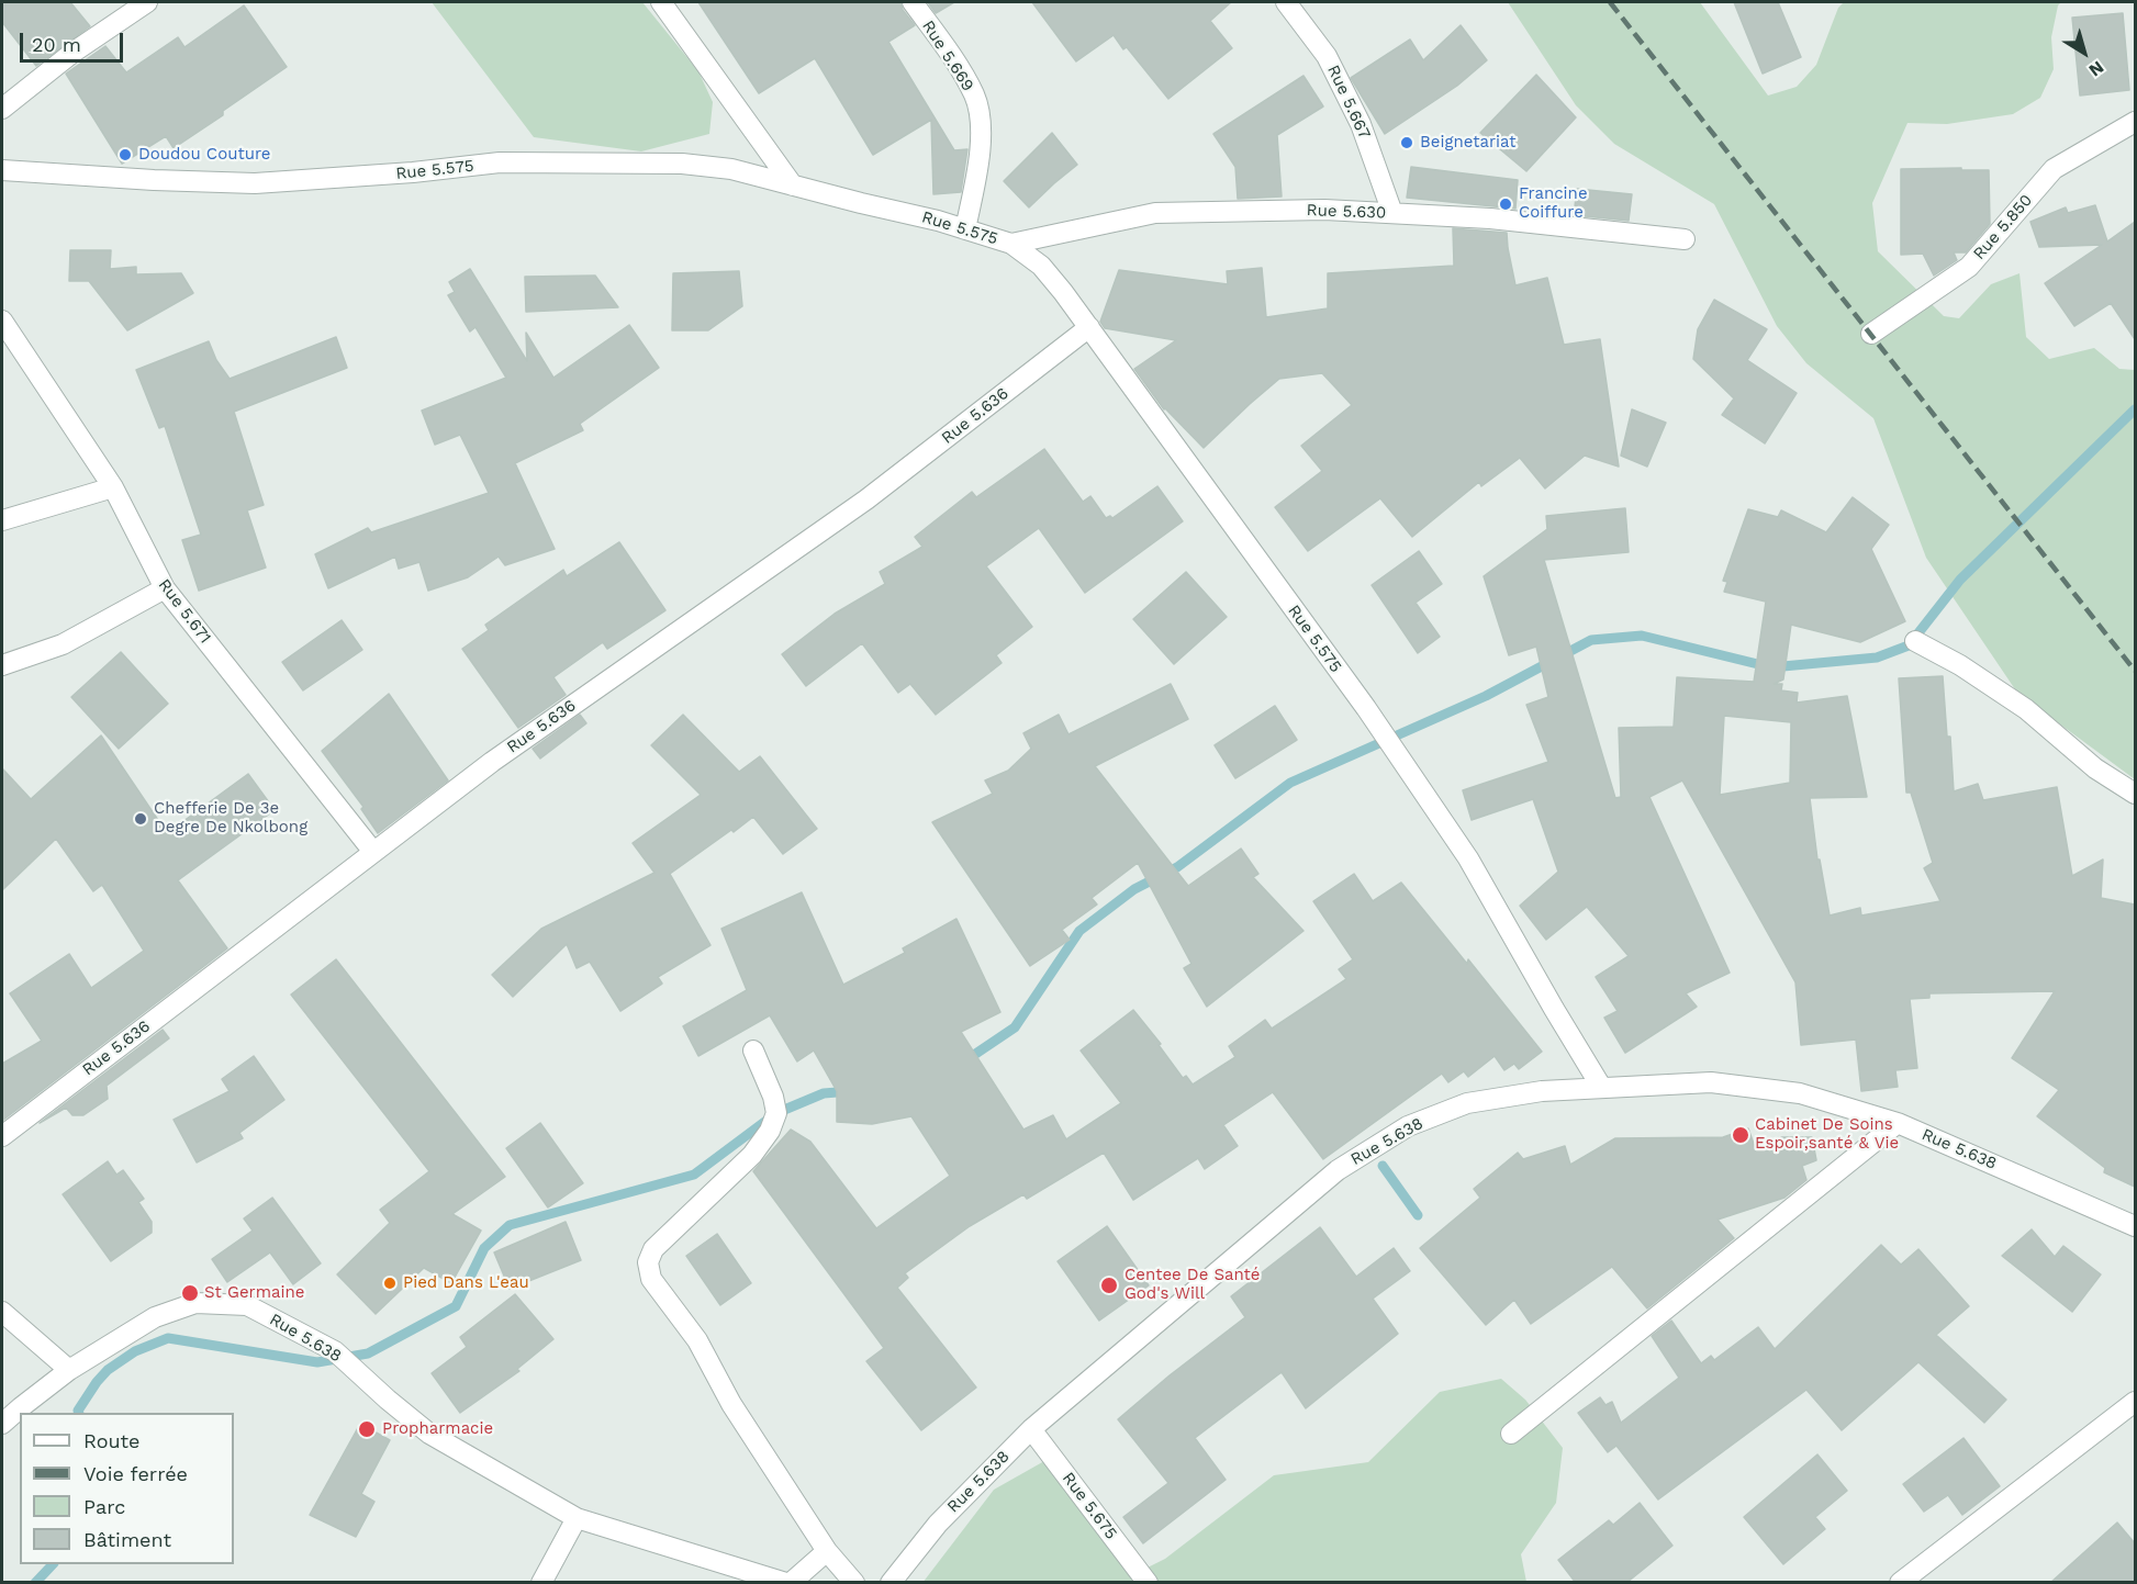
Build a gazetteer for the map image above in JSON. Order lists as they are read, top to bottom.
{
  "streets": {
    "street": [
      "Rue 5.669",
      "Rue 5.667",
      "Rue 5.575",
      "Rue 5.630",
      "Rue 5.850",
      "Rue 5.636",
      "Rue 5.671",
      "Rue 5.638",
      "Rue 5.675"
    ]
  },
  "crossings": [
    ["Rue 5.669", "Rue 5.575"],
    ["Rue 5.667", "Rue 5.630"],
    ["Rue 5.575", "Rue 5.630"],
    ["Rue 5.575", "Rue 5.636"],
    ["Rue 5.575", "Rue 5.638"],
    ["Rue 5.636", "Rue 5.671"],
    ["Rue 5.638", "Rue 5.675"]
  ],
  "places": [
    "Beignetariat",
    "Doudou Couture",
    "Francine Coiffure",
    "Chefferie De 3e Degre De Nkolbong",
    "Cabinet De Soins Espoir,santé & Vie",
    "Pied Dans L'eau",
    "Centee De Santé God's Will",
    "St Germaine",
    "Propharmacie"
  ],
  "legend": [
    "Route",
    "Voie ferrée",
    "Parc",
    "Bâtiment"
  ],
  "scale_bar": "20 m",
  "north": "bottom right"
}
